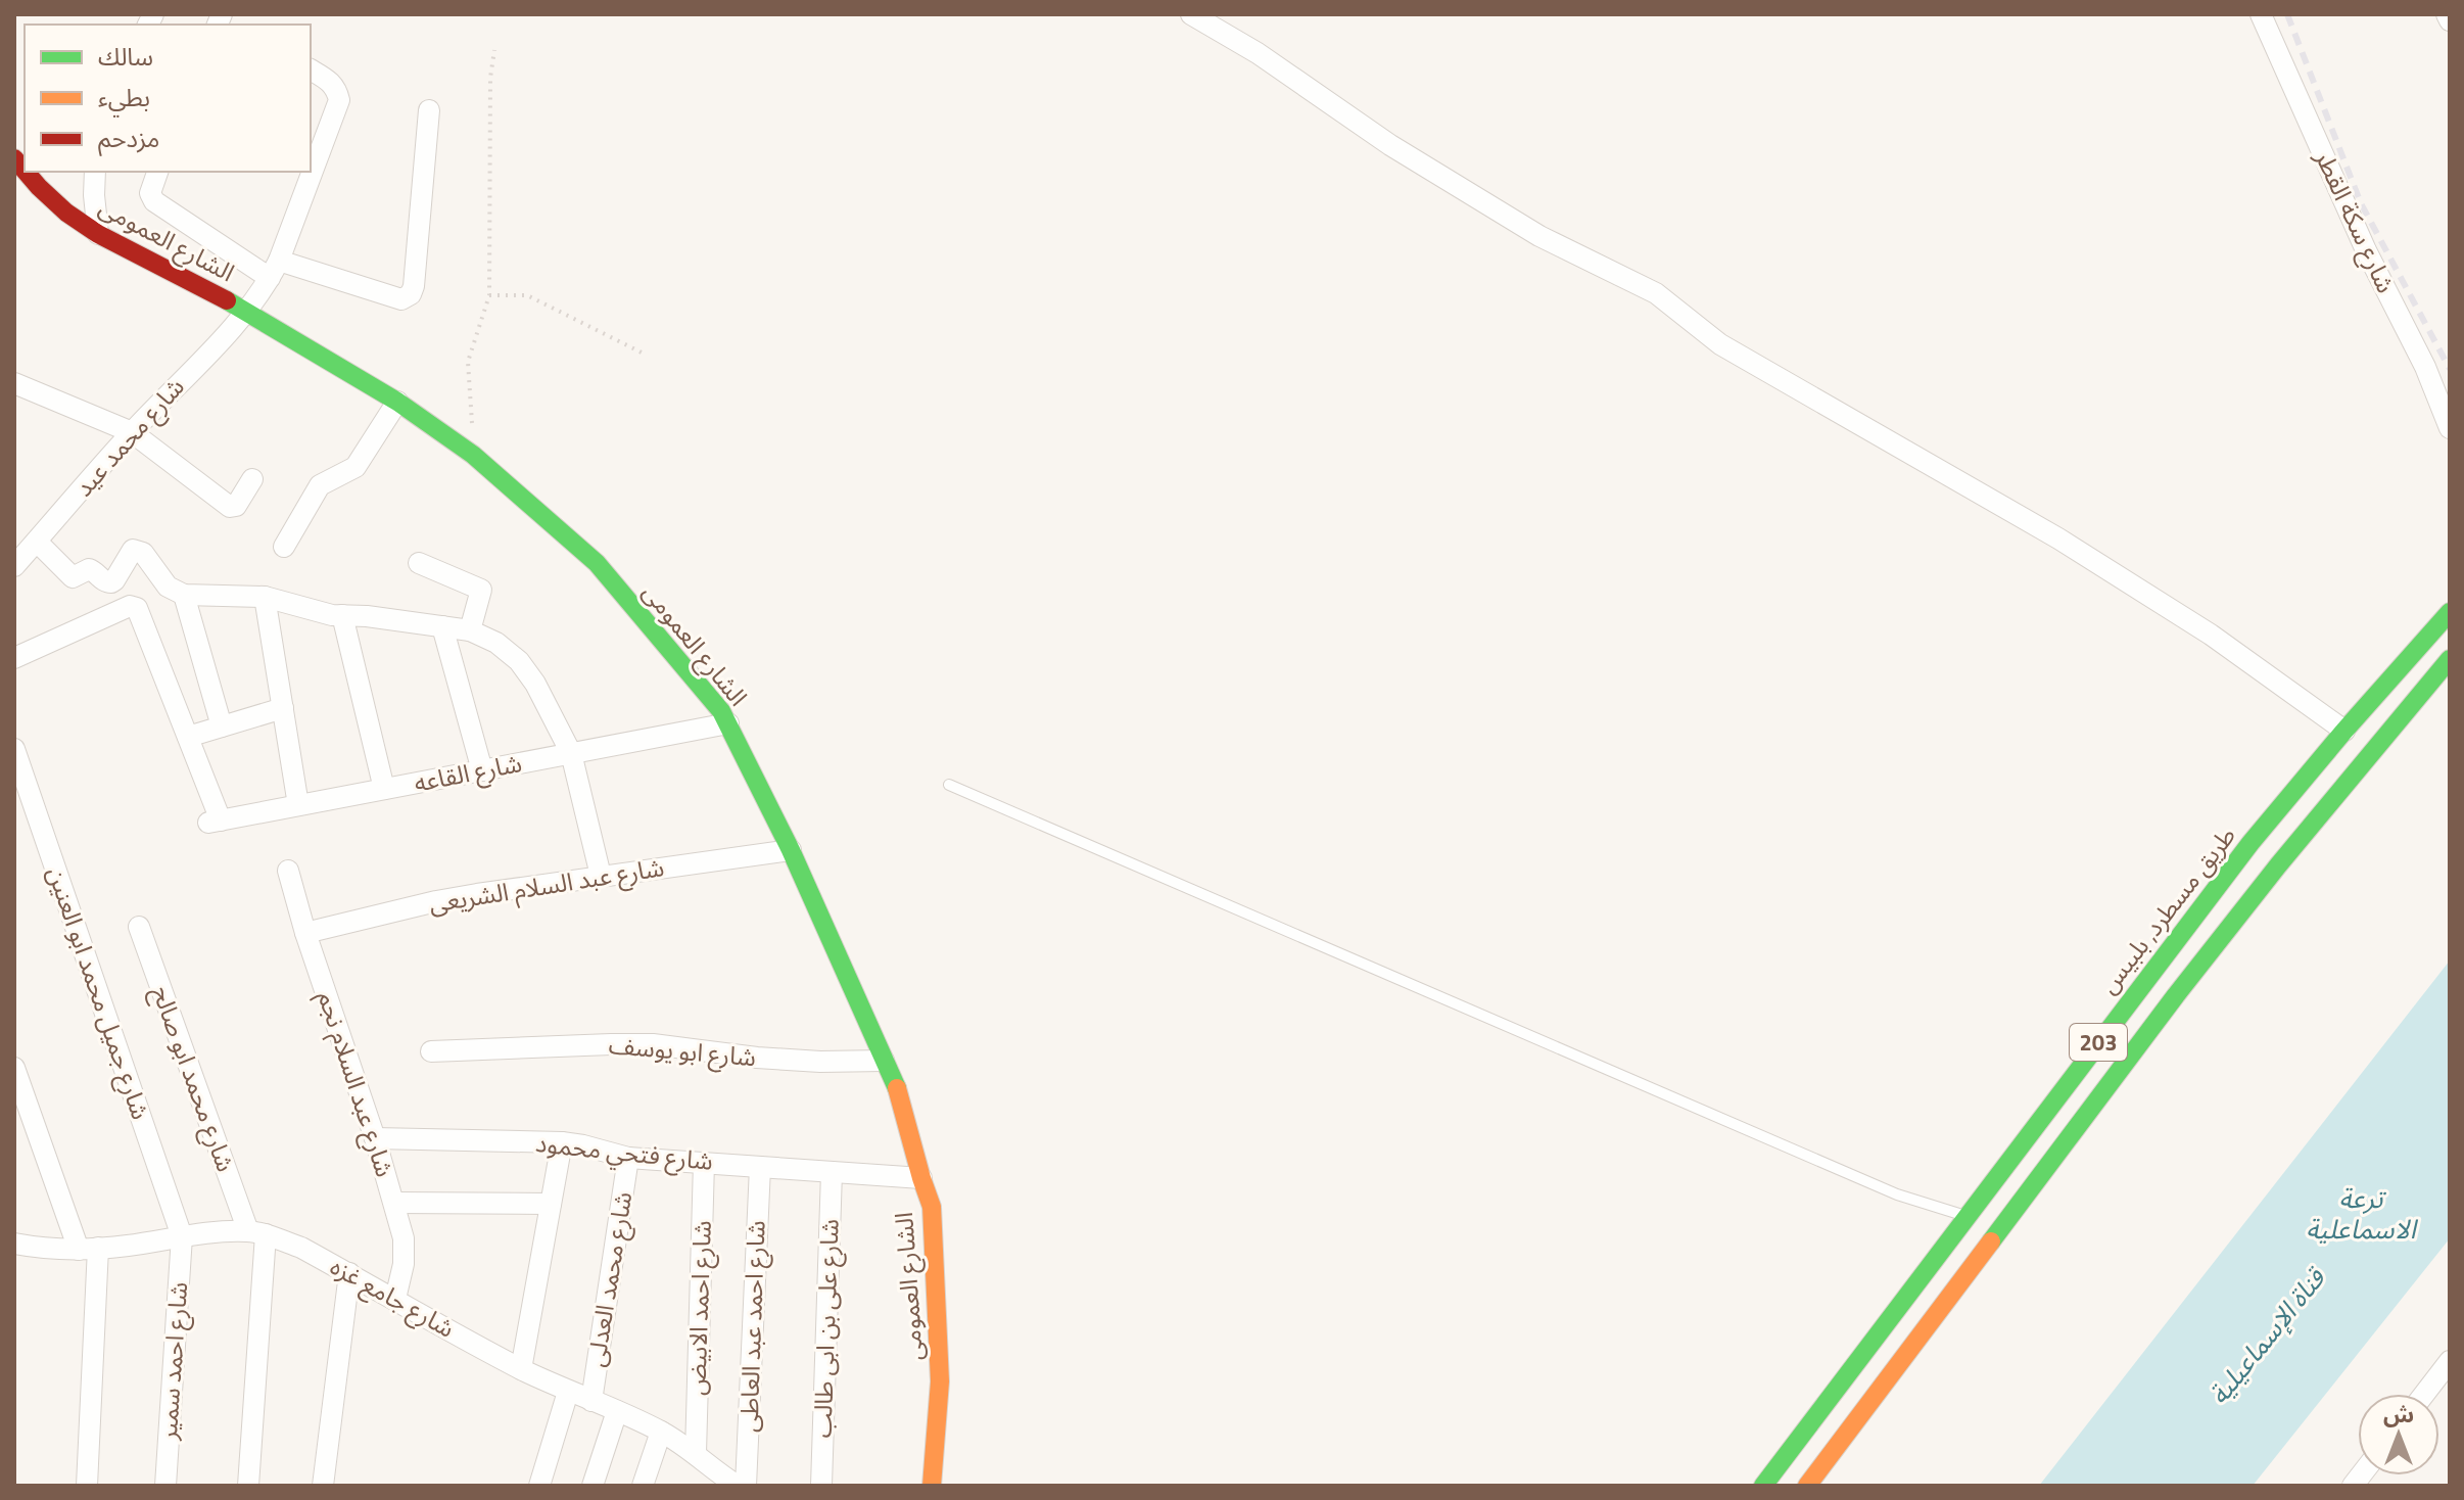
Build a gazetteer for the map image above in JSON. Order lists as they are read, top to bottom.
{
  "streets": {
    "main road": ["الشارع العمومى", "طريق مسطرد, بلبيس", "203"],
    "street": [
      "شارع سكة القطر",
      "شارع محمد عيد",
      "شارع القاعه",
      "شارع عبد السلام الشريعى",
      "شارع جميل محمد ابو العنين",
      "شارع ابو يوسف",
      "شارع محمد ابو صالح",
      "شارع عبد السلام نجم",
      "شارع فتحي محمود",
      "شارع محمد العدلى",
      "شارع جامع غزه",
      "شارع احمد الابيض",
      "شارع احمد عبد العاطى",
      "شارع على بن ابى طالب",
      "شارع احمد سمير"
    ]
  },
  "crossings": [
    ["الشارع العمومى", "شارع محمد عيد"],
    ["الشارع العمومى", "شارع القاعه"],
    ["الشارع العمومى", "شارع عبد السلام الشريعى"],
    ["الشارع العمومى", "شارع ابو يوسف"],
    ["الشارع العمومى", "شارع فتحي محمود"],
    ["شارع عبد السلام الشريعى", "شارع عبد السلام نجم"],
    ["شارع جميل محمد ابو العنين", "شارع جامع غزه"],
    ["شارع جميل محمد ابو العنين", "شارع احمد سمير"],
    ["شارع محمد ابو صالح", "شارع جامع غزه"],
    ["شارع عبد السلام نجم", "شارع فتحي محمود"],
    ["شارع عبد السلام نجم", "شارع جامع غزه"],
    ["شارع فتحي محمود", "شارع محمد العدلى"],
    ["شارع فتحي محمود", "شارع احمد الابيض"],
    ["شارع فتحي محمود", "شارع احمد عبد العاطى"],
    ["شارع فتحي محمود", "شارع على بن ابى طالب"],
    ["شارع محمد العدلى", "شارع جامع غزه"],
    ["شارع جامع غزه", "شارع احمد الابيض"],
    ["شارع جامع غزه", "شارع احمد سمير"]
  ],
  "water": ["ترعة الاسماعلية", "قناة الإسماعيلية"],
  "legend": ["سالك", "بطيء", "مزدحم"],
  "north": "top"
}
